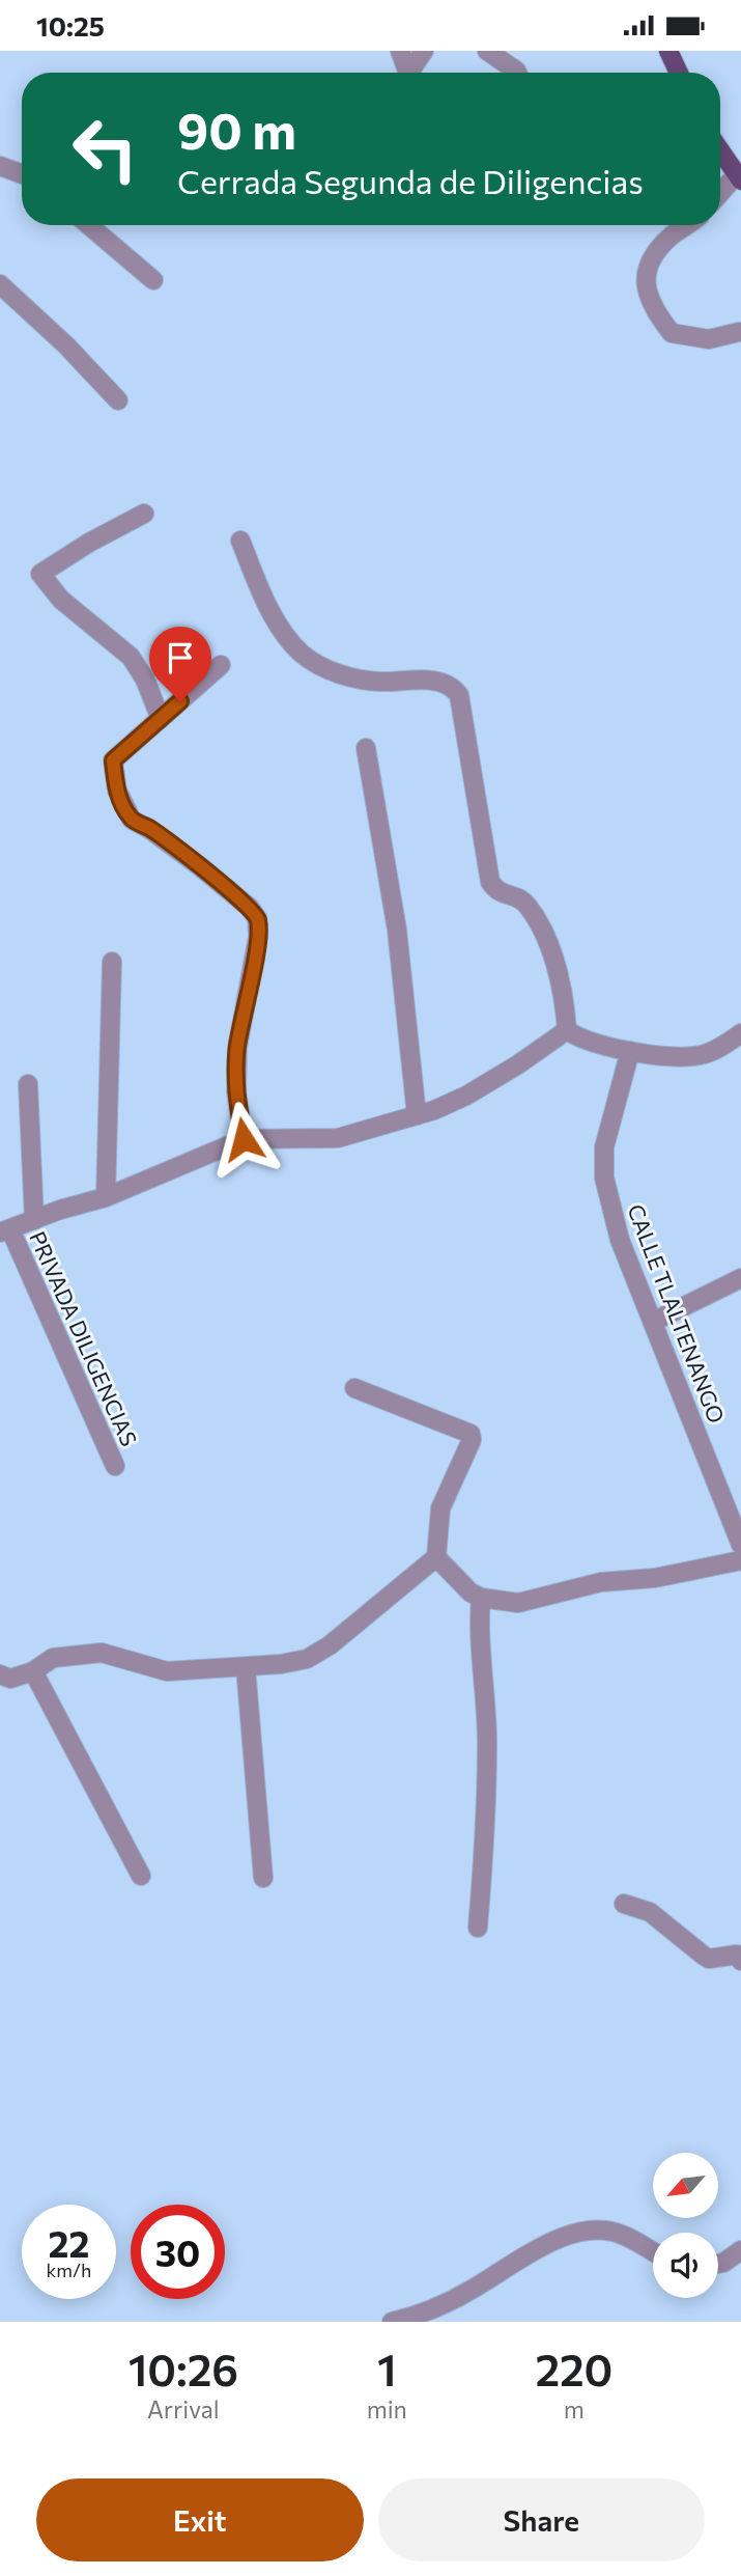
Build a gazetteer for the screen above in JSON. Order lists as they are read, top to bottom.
{
  "streets": {
    "street": ["CALLE TLALTENANGO", "PRIVADA DILIGENCIAS"]
  },
  "north": "bottom left",
  "page": {
    "status": "10:25",
    "turn": ["90 m", "Cerrada Segunda de Diligencias"],
    "speed": "22 km/h",
    "limit": "30",
    "eta": [
      "10:26",
      "Arrival",
      "1",
      "min",
      "220",
      "m"
    ],
    "buttons": ["Exit", "Share"]
  }
}
